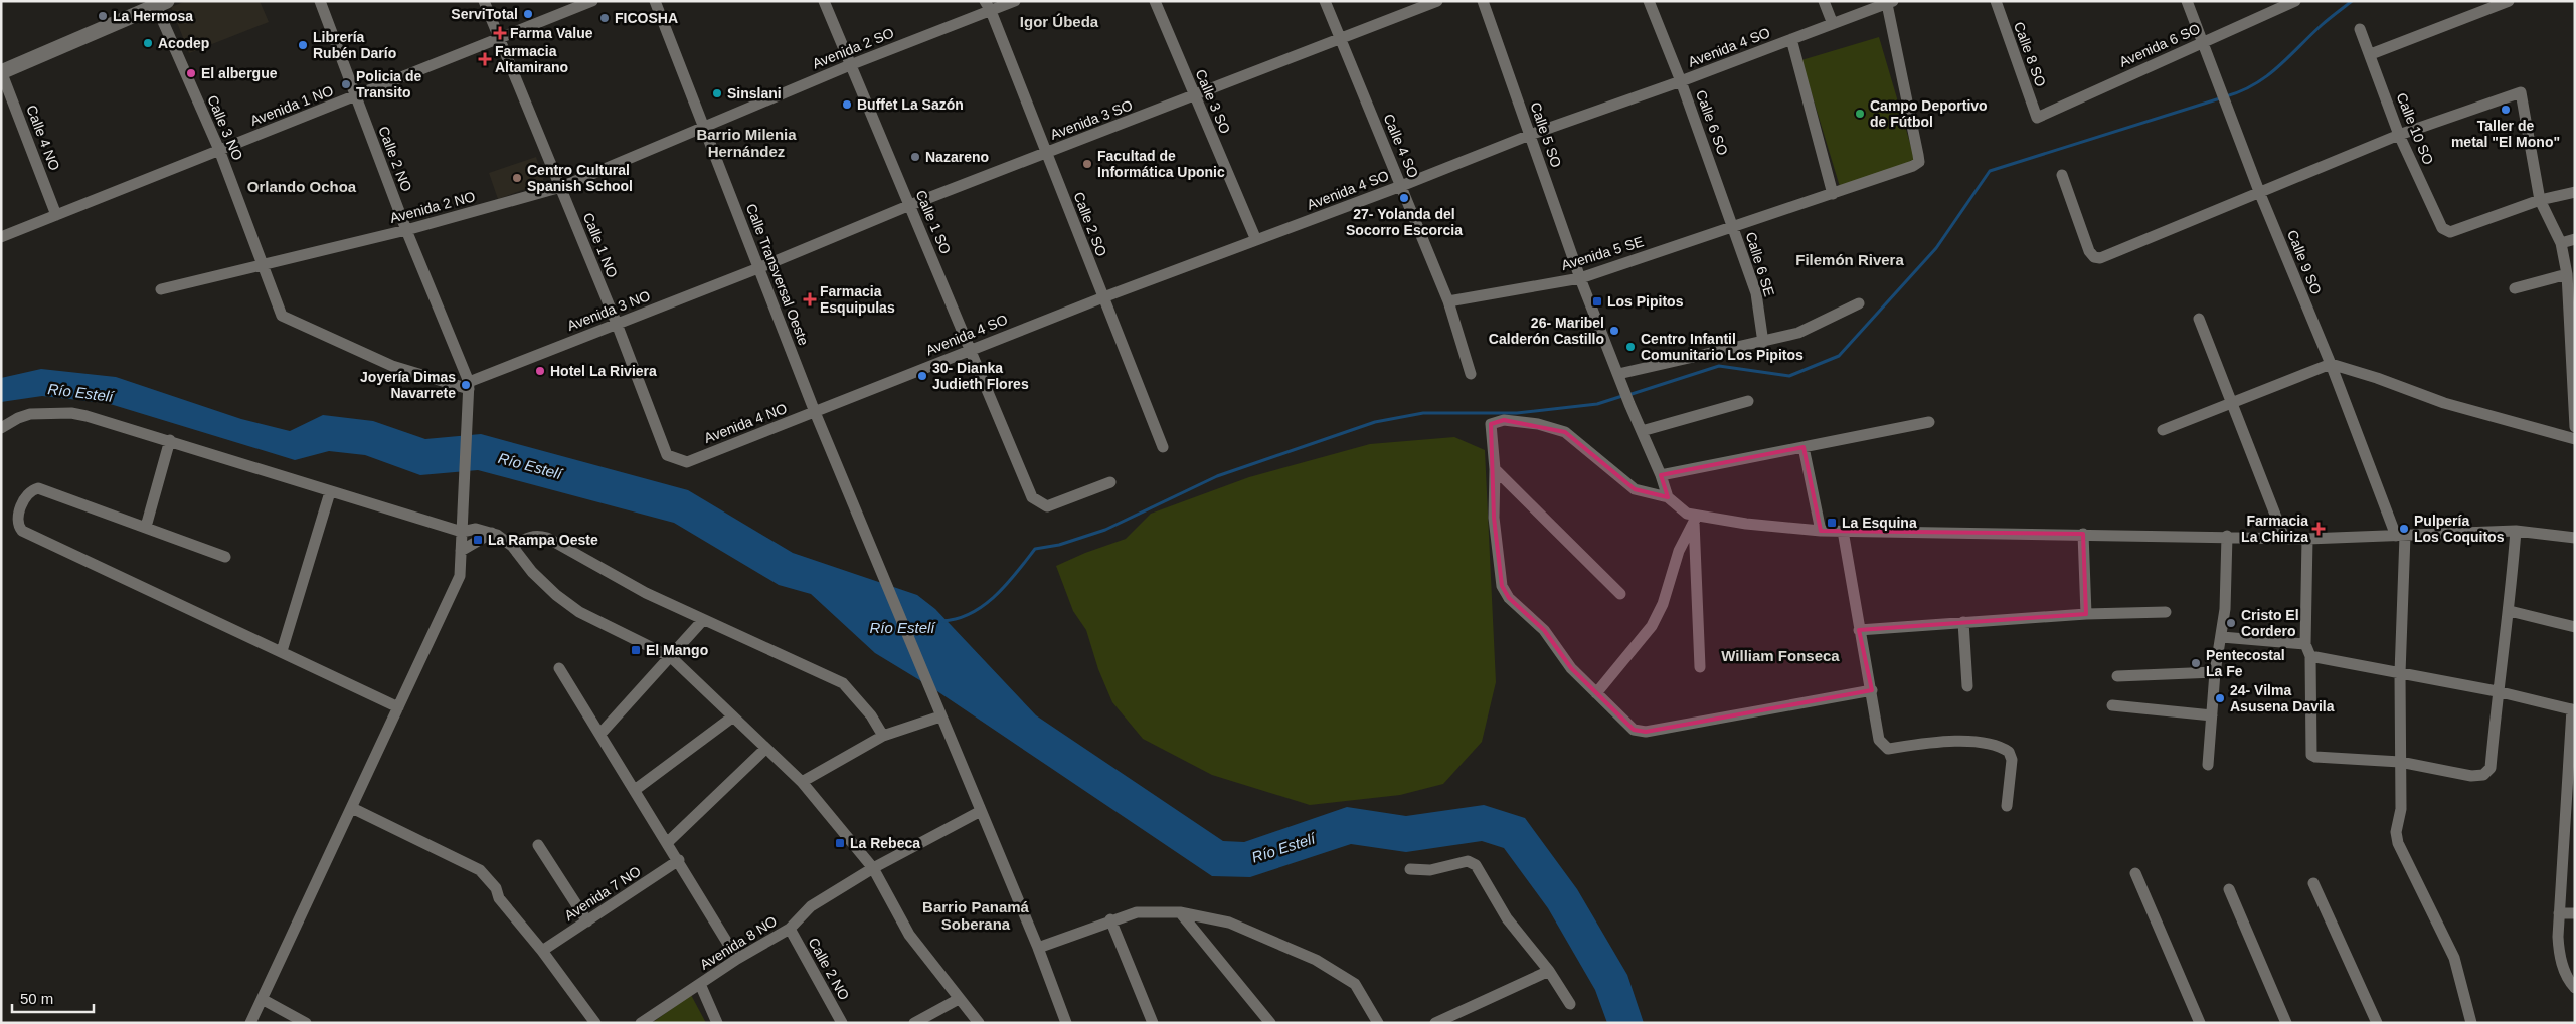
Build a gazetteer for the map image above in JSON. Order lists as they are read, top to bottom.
{
  "streets": {
    "street": [
      "Avenida 6 SO",
      "Avenida 4 SO",
      "Avenida 2 SO",
      "Calle 8 SO",
      "Calle 3 SO",
      "Avenida 1 NO",
      "Avenida 3 SO",
      "Calle 6 SO",
      "Calle 3 NO",
      "Calle 10 SO",
      "Calle 5 SO",
      "Calle 4 NO",
      "Calle 4 SO",
      "Calle 2 NO",
      "Avenida 2 NO",
      "Calle 1 SO",
      "Calle 2 SO",
      "Calle 1 NO",
      "Avenida 5 SE",
      "Calle 9 SO",
      "Calle 6 SE",
      "Calle Transversal Oeste",
      "Avenida 3 NO",
      "Avenida 4 NO",
      "Avenida 7 NO",
      "Avenida 8 NO"
    ]
  },
  "crossings": [
    ["Avenida 6 SO", "Calle 8 SO"],
    ["Avenida 6 SO", "Calle 9 SO"],
    ["Avenida 4 SO", "Calle 3 SO"],
    ["Avenida 4 SO", "Calle 6 SO"],
    ["Avenida 4 SO", "Calle 5 SO"],
    ["Avenida 4 SO", "Calle 4 SO"],
    ["Avenida 4 SO", "Calle 1 SO"],
    ["Avenida 4 SO", "Calle 2 SO"],
    ["Avenida 4 SO", "Avenida 5 SE"],
    ["Avenida 4 SO", "Calle Transversal Oeste"],
    ["Avenida 4 SO", "Avenida 4 NO"],
    ["Avenida 2 SO", "Avenida 2 NO"],
    ["Avenida 2 SO", "Calle 1 SO"],
    ["Avenida 2 SO", "Calle 2 SO"],
    ["Avenida 2 SO", "Calle Transversal Oeste"],
    ["Calle 3 SO", "Avenida 3 SO"],
    ["Avenida 1 NO", "Calle 3 NO"],
    ["Avenida 1 NO", "Calle 4 NO"],
    ["Avenida 1 NO", "Calle 2 NO"],
    ["Avenida 1 NO", "Calle 1 NO"],
    ["Avenida 3 SO", "Calle 4 SO"],
    ["Avenida 3 SO", "Calle 1 SO"],
    ["Avenida 3 SO", "Calle 2 SO"],
    ["Avenida 3 SO", "Calle Transversal Oeste"],
    ["Avenida 3 SO", "Avenida 3 NO"],
    ["Calle 6 SO", "Avenida 5 SE"],
    ["Calle 6 SO", "Calle 6 SE"],
    ["Calle 3 NO", "Calle 2 NO"],
    ["Calle 3 NO", "Avenida 2 NO"],
    ["Calle 3 NO", "Avenida 3 NO"],
    ["Calle 5 SO", "Avenida 5 SE"],
    ["Calle 4 SO", "Avenida 5 SE"],
    ["Calle 2 NO", "Avenida 2 NO"],
    ["Calle 2 NO", "Avenida 3 NO"],
    ["Calle 2 NO", "Avenida 8 NO"],
    ["Avenida 2 NO", "Calle 1 NO"],
    ["Avenida 2 NO", "Calle Transversal Oeste"],
    ["Calle 1 NO", "Avenida 3 NO"],
    ["Calle 1 NO", "Avenida 4 NO"],
    ["Avenida 5 SE", "Calle 6 SE"],
    ["Calle Transversal Oeste", "Avenida 3 NO"],
    ["Calle Transversal Oeste", "Avenida 4 NO"],
    ["Calle Transversal Oeste", "Avenida 8 NO"]
  ],
  "districts": [
    "Igor Úbeda",
    "Barrio Milenia Hernández",
    "Orlando Ochoa",
    "Filemón Rivera",
    "William Fonseca",
    "Barrio Panamá Soberana"
  ],
  "water": ["Río Estelí"],
  "places": {
    "other": [
      "ServiTotal",
      "La Hermosa",
      "FICOSHA",
      "Acodep",
      "Librería Rubén Darío",
      "El albergue",
      "Policia de Transito",
      "Sinslani",
      "Buffet La Sazón",
      "Taller de metal \"El Mono\"",
      "Campo Deportivo de Fútbol",
      "Nazareno",
      "Facultad de Informática Uponic",
      "Centro Cultural Spanish School",
      "27- Yolanda del Socorro Escorcia",
      "26- Maribel Calderón Castillo",
      "Centro Infantil Comunitario Los Pipitos",
      "Hotel La Riviera",
      "30- Dianka Judieth Flores",
      "Joyería Dimas Navarrete",
      "Pulpería Los Coquitos",
      "Cristo El Cordero",
      "Pentecostal La Fe",
      "24- Vilma Asusena Davila"
    ],
    "health": [
      "Farma Value",
      "Farmacia Altamirano",
      "Farmacia Esquipulas",
      "Farmacia La Chiriza"
    ],
    "transit": [
      "Los Pipitos",
      "La Esquina",
      "La Rampa Oeste",
      "El Mango",
      "La Rebeca"
    ]
  },
  "scale_bar": "50 m"
}
